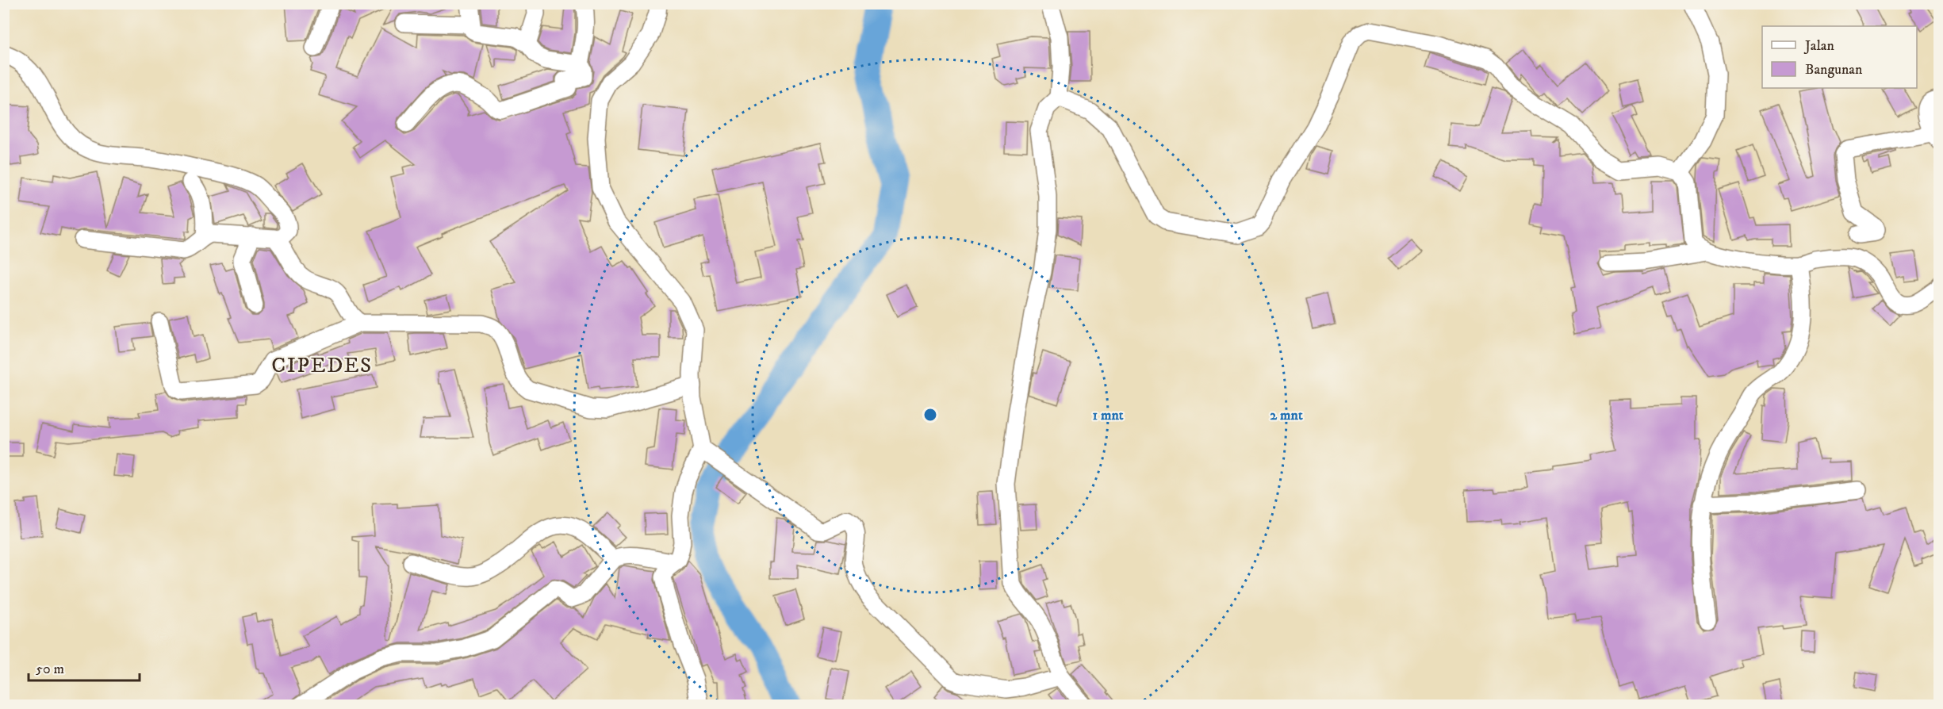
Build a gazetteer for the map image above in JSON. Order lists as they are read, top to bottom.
{
  "districts": ["CIPEDES"],
  "legend": ["Jalan", "Bangunan"],
  "scale_bar": "50 m",
  "rings": ["1 mnt", "2 mnt"]
}
